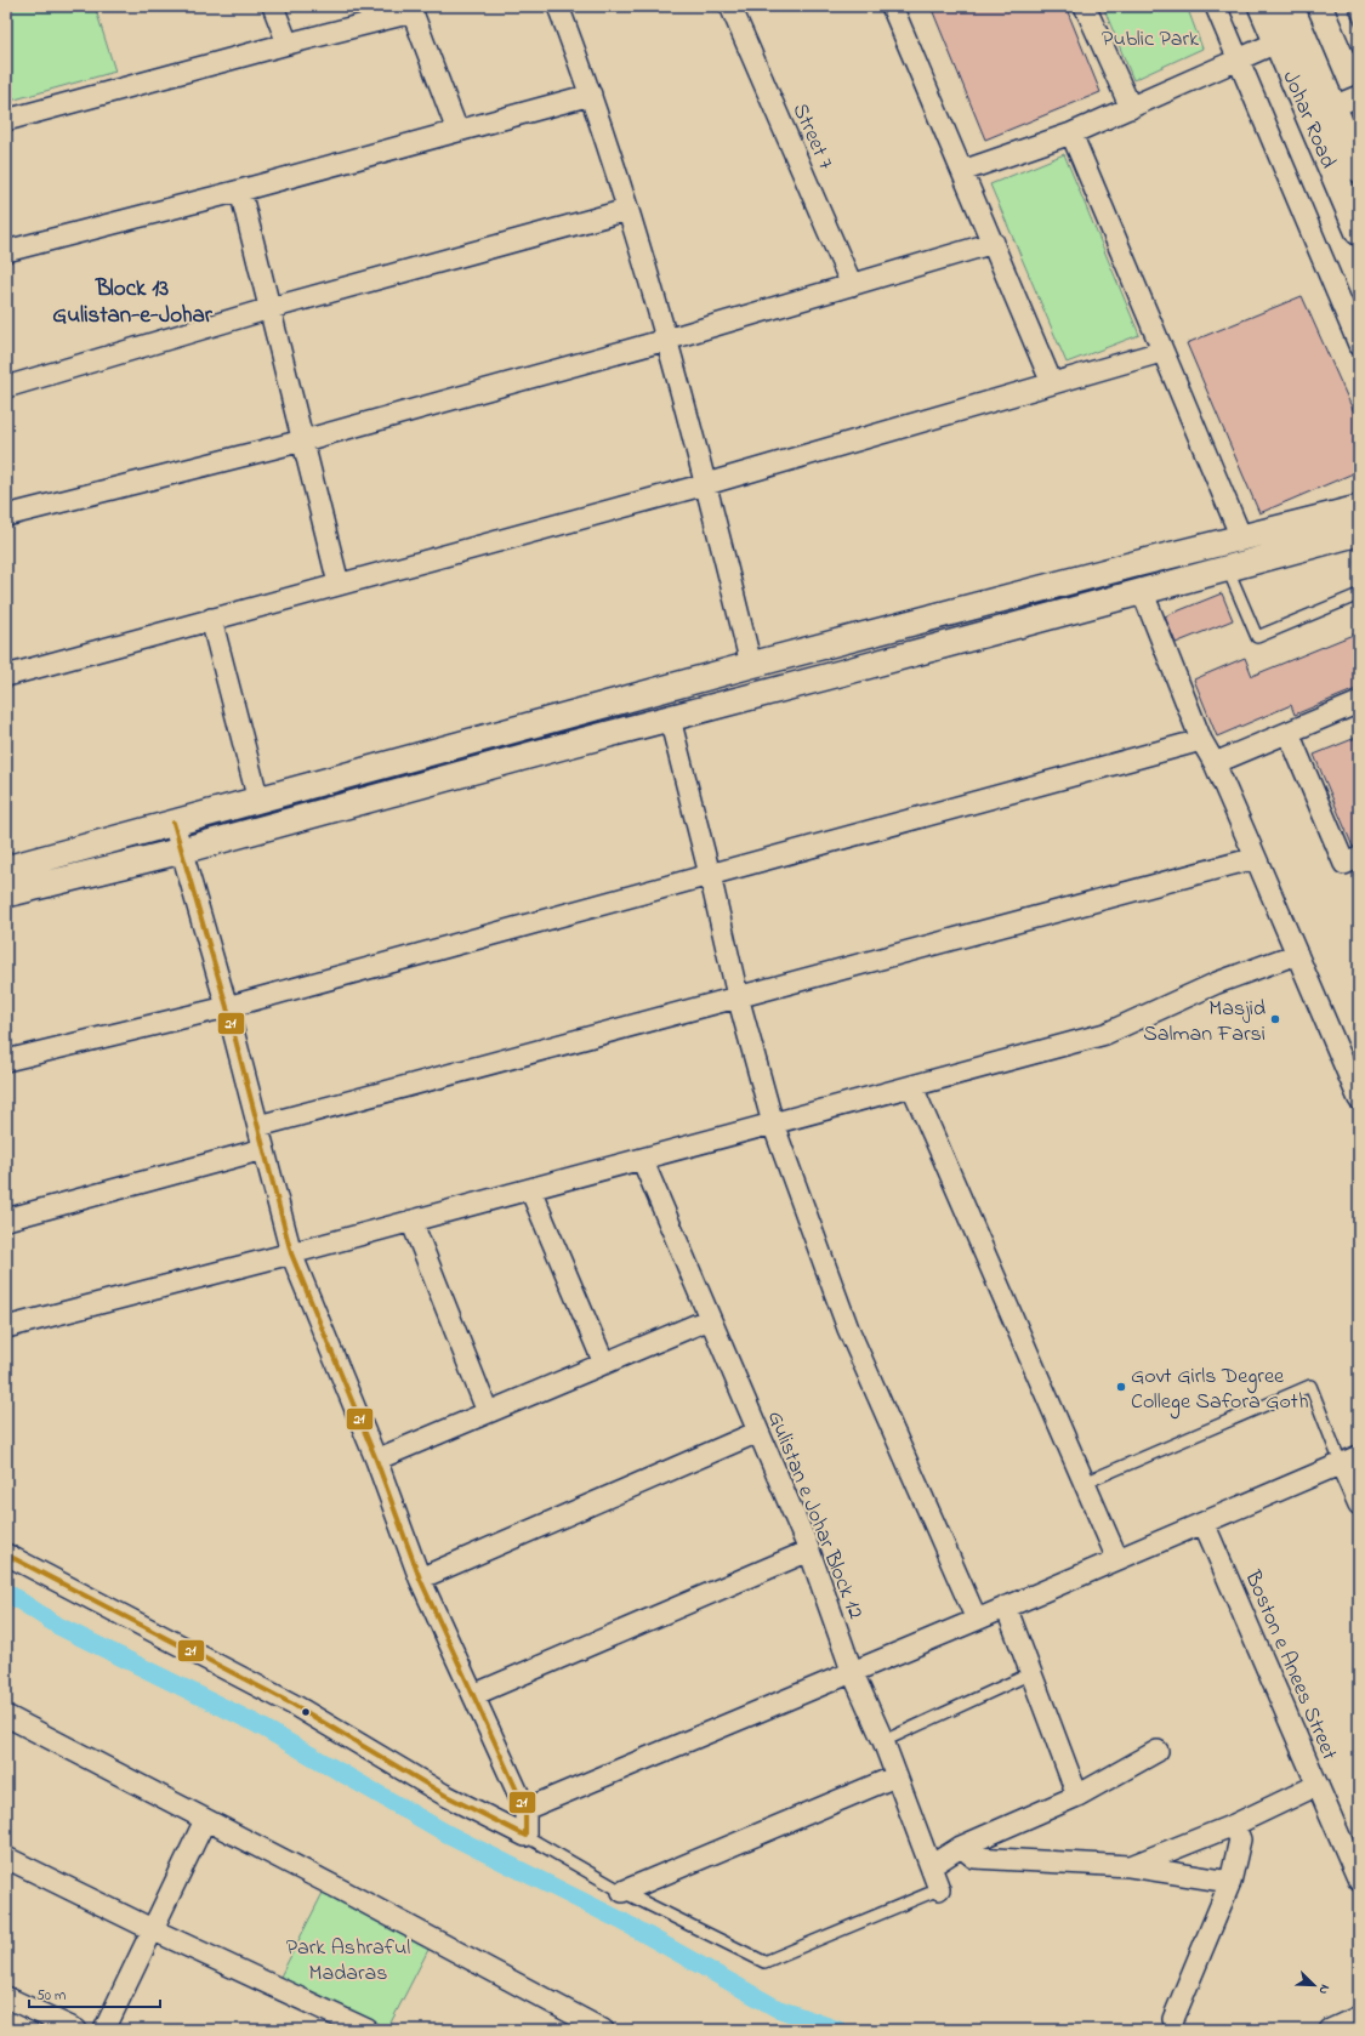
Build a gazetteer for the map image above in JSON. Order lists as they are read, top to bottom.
{
  "streets": {
    "main road": ["Johar Road"],
    "street": ["Street 7", "Gulistan e Johar Block 12", "Boston e Anees Street"]
  },
  "districts": ["Block 13 Gulistan-e-Johar"],
  "parks": ["Public Park", "Park Ashraful Madaras"],
  "places": ["Masjid Salman Farsi", "Govt Girls Degree College Safora Goth"],
  "lines": ["transit line 21"],
  "scale_bar": "50 m",
  "north": "bottom right"
}
